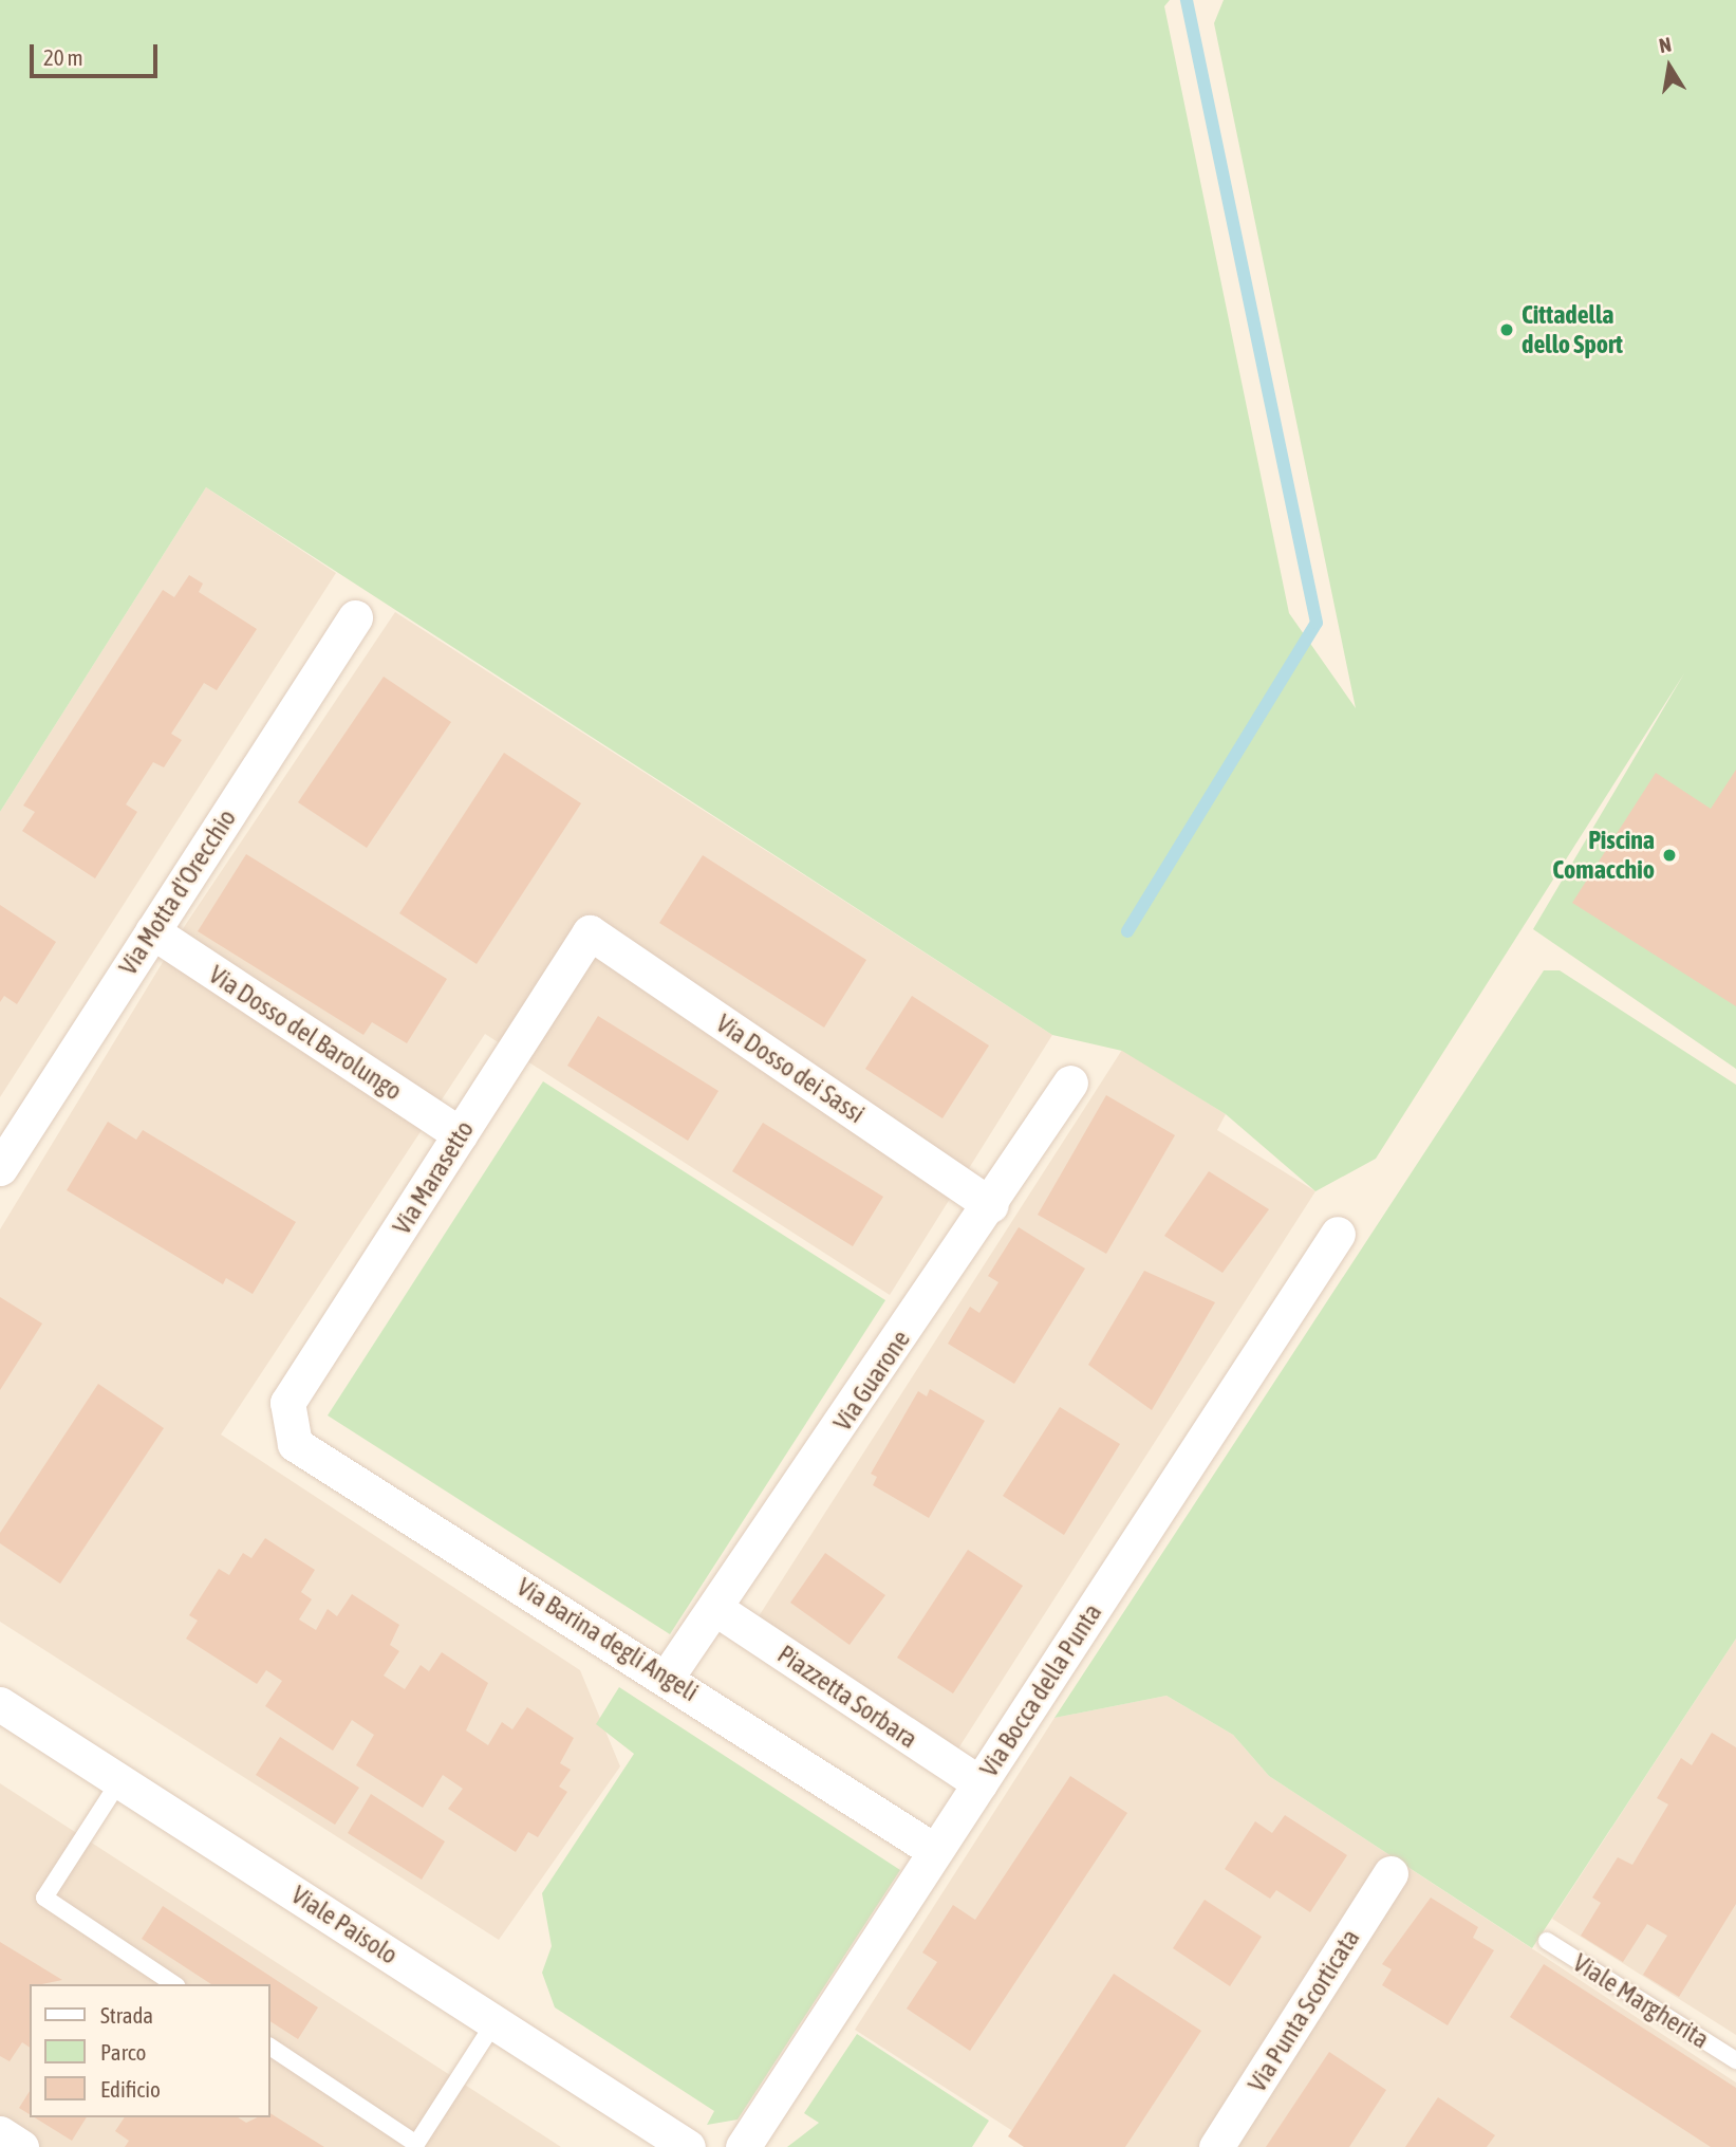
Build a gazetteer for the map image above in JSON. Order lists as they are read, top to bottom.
{
  "streets": {
    "street": [
      "Via Motta d'Orecchio",
      "Via Dosso del Barolungo",
      "Via Dosso dei Sassi",
      "Via Marasetto",
      "Via Guarone",
      "Via Barina degli Angeli",
      "Via Bocca della Punta",
      "Piazzetta Sorbara",
      "Viale Paisolo",
      "Via Punta Scorticata"
    ],
    "lane": ["Viale Margherita"]
  },
  "crossings": [
    ["Via Motta d'Orecchio", "Via Dosso del Barolungo"],
    ["Via Dosso del Barolungo", "Via Marasetto"],
    ["Via Dosso dei Sassi", "Via Marasetto"],
    ["Via Dosso dei Sassi", "Via Guarone"],
    ["Via Marasetto", "Via Barina degli Angeli"],
    ["Via Guarone", "Via Barina degli Angeli"],
    ["Via Guarone", "Piazzetta Sorbara"],
    ["Via Barina degli Angeli", "Via Bocca della Punta"],
    ["Via Bocca della Punta", "Piazzetta Sorbara"]
  ],
  "places": ["Cittadella dello Sport", "Piscina Comacchio"],
  "legend": ["Strada", "Parco", "Edificio"],
  "scale_bar": "20 m",
  "north": "top"
}
